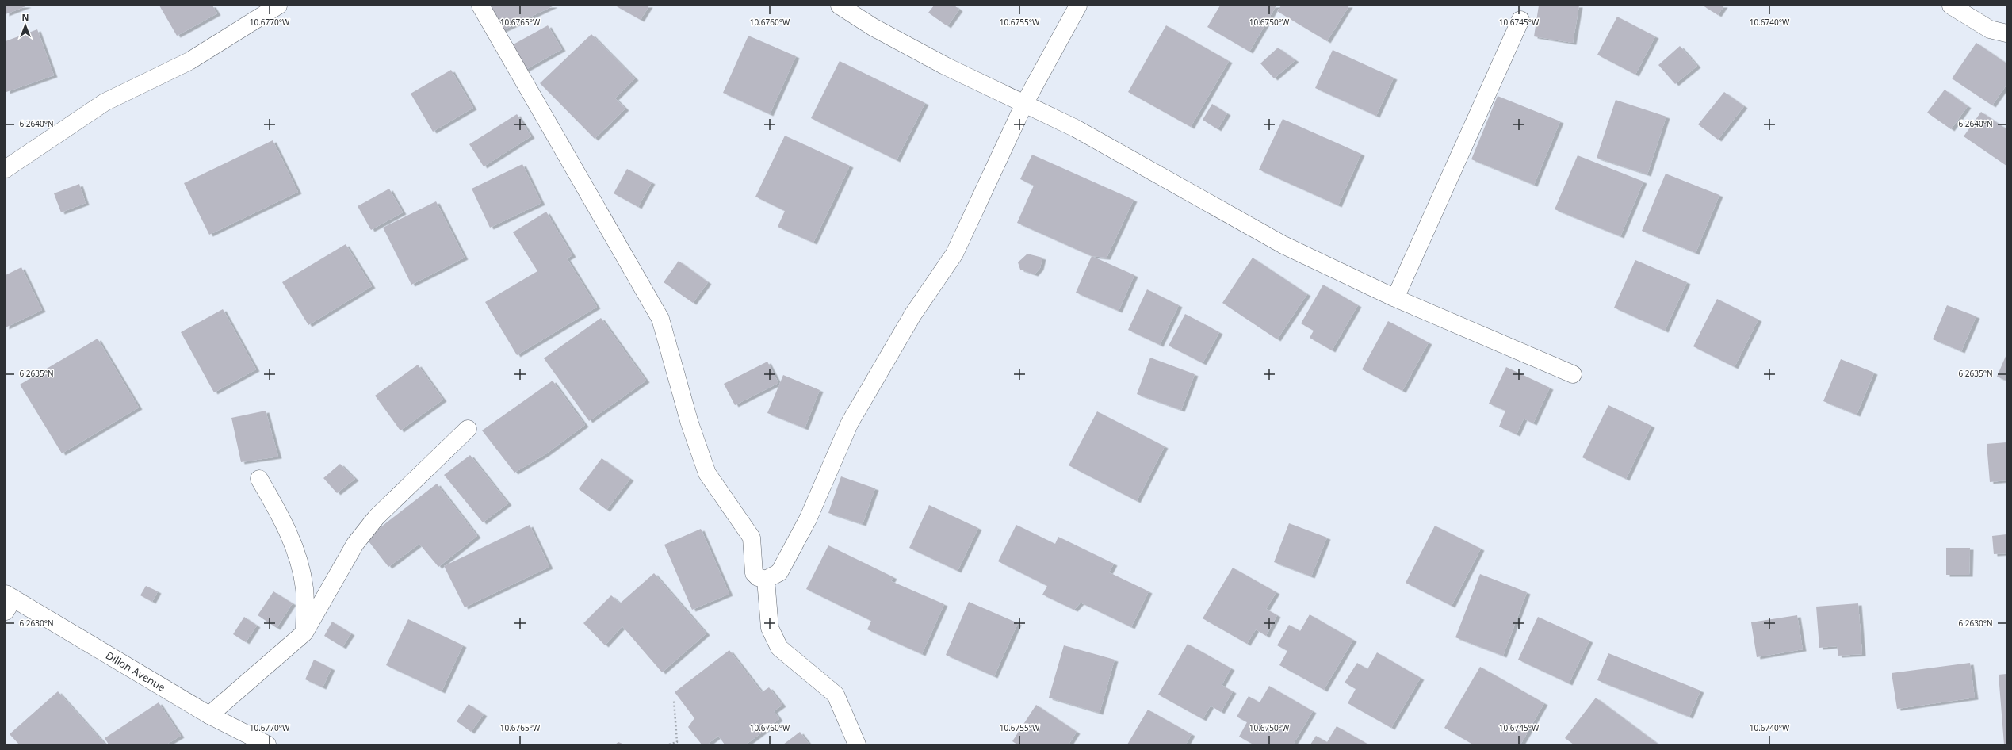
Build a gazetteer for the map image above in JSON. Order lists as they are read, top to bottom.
{
  "streets": {
    "street": ["Dillon Avenue"]
  },
  "north": "top",
  "coordinates": [
    "10.6770°W",
    "10.6765°W",
    "10.6760°W",
    "10.6755°W",
    "10.6750°W",
    "10.6745°W",
    "10.6740°W",
    "6.2640°N",
    "6.2635°N",
    "6.2630°N"
  ]
}
